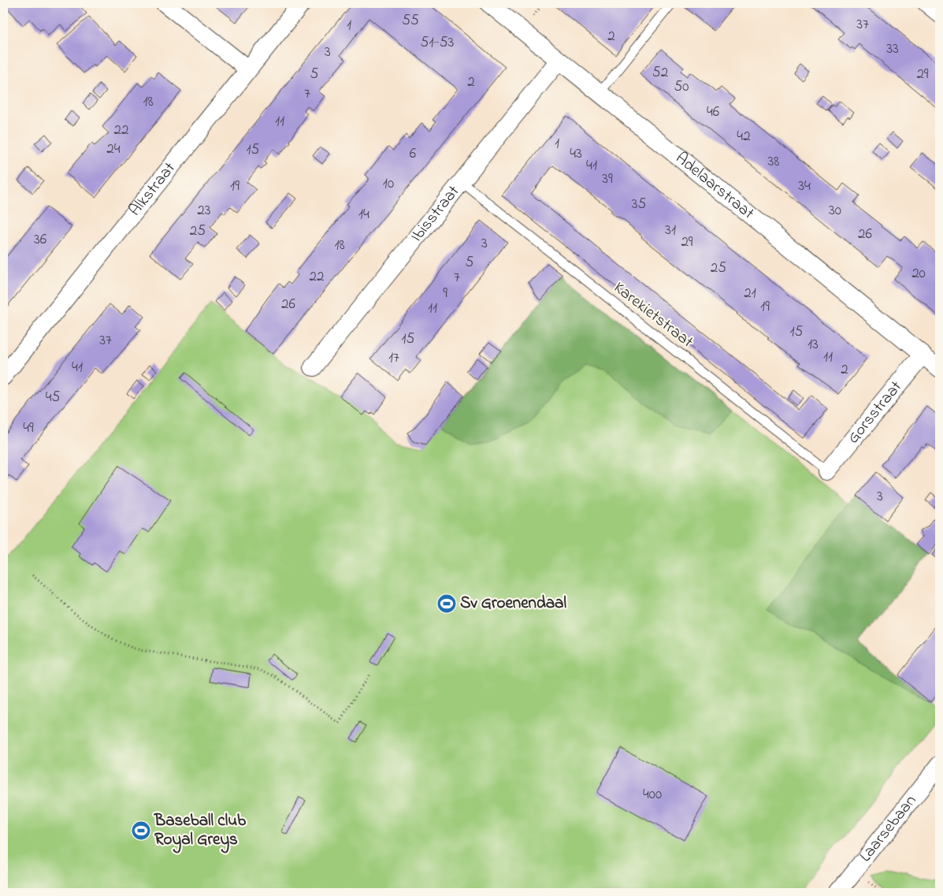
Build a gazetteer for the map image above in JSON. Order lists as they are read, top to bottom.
{
  "streets": {
    "street": [
      "Adelaarstraat",
      "Alkstraat",
      "Ibisstraat",
      "Gorsstraat",
      "Laarsebaan"
    ],
    "lane": ["Karekietstraat"]
  },
  "crossings": [
    ["Adelaarstraat", "Ibisstraat"],
    ["Adelaarstraat", "Gorsstraat"],
    ["Ibisstraat", "Karekietstraat"],
    ["Karekietstraat", "Gorsstraat"]
  ],
  "places": {
    "sports": ["Sv Groenendaal", "Baseball club Royal Greys"]
  },
  "house_numbers": [
    "55",
    "37",
    "1",
    "2",
    "51-53",
    "33",
    "3",
    "52",
    "5",
    "29",
    "2",
    "50",
    "7",
    "18",
    "46",
    "11",
    "22",
    "42",
    "1",
    "24",
    "15",
    "6",
    "43",
    "38",
    "41",
    "39",
    "10",
    "19",
    "34",
    "35",
    "23",
    "30",
    "14",
    "31",
    "25",
    "26",
    "36",
    "29",
    "3",
    "18",
    "5",
    "25",
    "20",
    "22",
    "7",
    "9",
    "21",
    "26",
    "19",
    "11",
    "15",
    "15",
    "37",
    "13",
    "11",
    "17",
    "41",
    "2",
    "45",
    "49",
    "3",
    "400"
  ]
}
